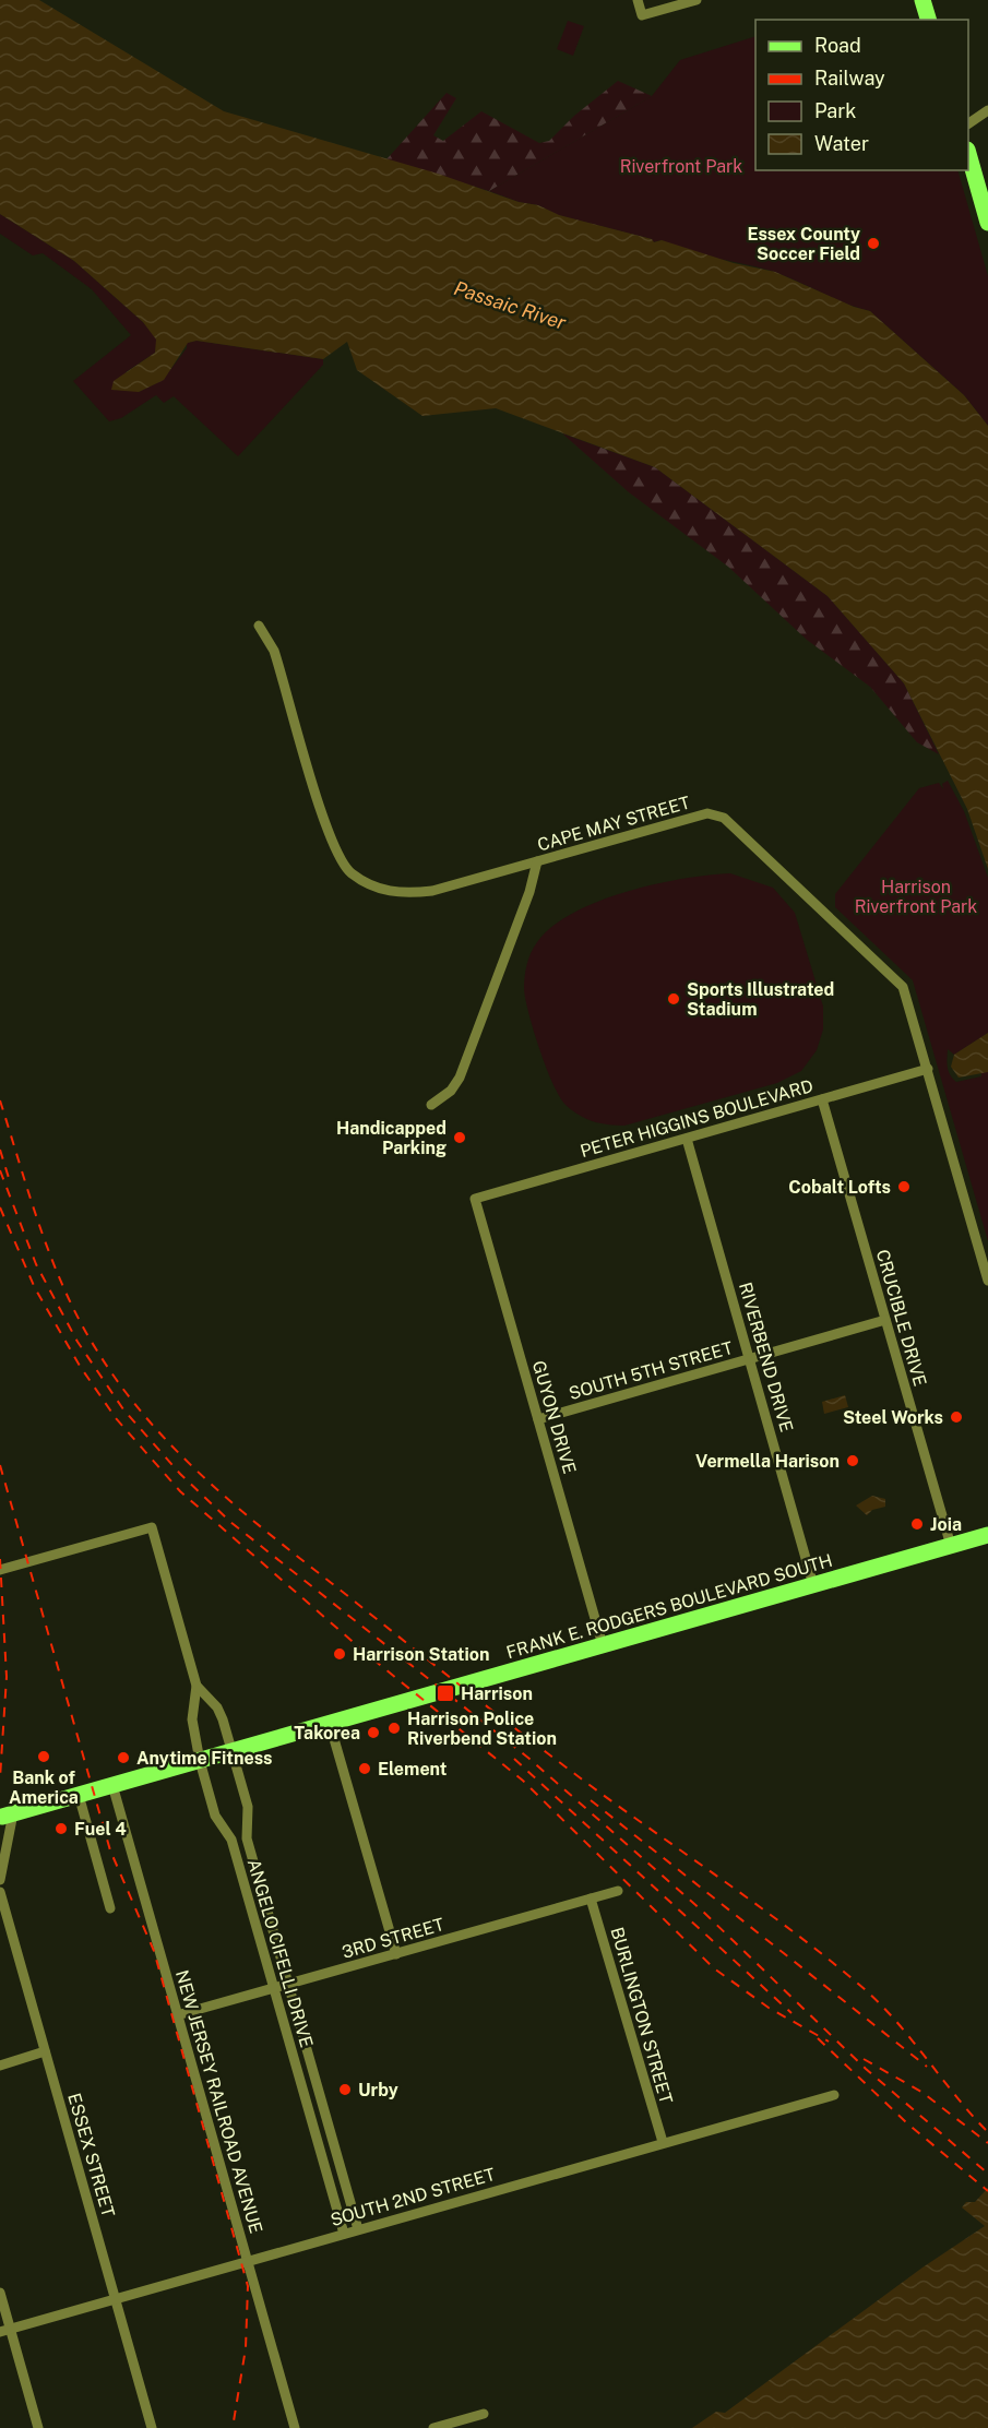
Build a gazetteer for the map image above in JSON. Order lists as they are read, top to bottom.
{
  "streets": {
    "main road": ["FRANK E. RODGERS BOULEVARD SOUTH"],
    "street": [
      "CAPE MAY STREET",
      "PETER HIGGINS BOULEVARD",
      "CRUCIBLE DRIVE",
      "RIVERBEND DRIVE",
      "SOUTH 5TH STREET",
      "GUYON DRIVE",
      "3RD STREET",
      "ANGELO CIFELLI DRIVE",
      "BURLINGTON STREET",
      "NEW JERSEY RAILROAD AVENUE",
      "ESSEX STREET",
      "SOUTH 2ND STREET"
    ]
  },
  "crossings": [
    ["CAPE MAY STREET", "PETER HIGGINS BOULEVARD"],
    ["PETER HIGGINS BOULEVARD", "CRUCIBLE DRIVE"],
    ["PETER HIGGINS BOULEVARD", "RIVERBEND DRIVE"],
    ["PETER HIGGINS BOULEVARD", "GUYON DRIVE"],
    ["CRUCIBLE DRIVE", "SOUTH 5TH STREET"],
    ["CRUCIBLE DRIVE", "FRANK E. RODGERS BOULEVARD SOUTH"],
    ["RIVERBEND DRIVE", "SOUTH 5TH STREET"],
    ["RIVERBEND DRIVE", "FRANK E. RODGERS BOULEVARD SOUTH"],
    ["SOUTH 5TH STREET", "GUYON DRIVE"],
    ["GUYON DRIVE", "FRANK E. RODGERS BOULEVARD SOUTH"],
    ["FRANK E. RODGERS BOULEVARD SOUTH", "ANGELO CIFELLI DRIVE"],
    ["FRANK E. RODGERS BOULEVARD SOUTH", "NEW JERSEY RAILROAD AVENUE"],
    ["3RD STREET", "ANGELO CIFELLI DRIVE"],
    ["3RD STREET", "BURLINGTON STREET"],
    ["3RD STREET", "NEW JERSEY RAILROAD AVENUE"],
    ["ANGELO CIFELLI DRIVE", "SOUTH 2ND STREET"],
    ["BURLINGTON STREET", "SOUTH 2ND STREET"],
    ["NEW JERSEY RAILROAD AVENUE", "SOUTH 2ND STREET"],
    ["ESSEX STREET", "SOUTH 2ND STREET"]
  ],
  "water": ["Passaic River"],
  "parks": ["Riverfront Park", "Harrison Riverfront Park"],
  "places": {
    "other": [
      "Essex County Soccer Field",
      "Sports Illustrated Stadium",
      "Handicapped Parking",
      "Cobalt Lofts",
      "Steel Works",
      "Vermella Harison",
      "Joia",
      "Harrison Station",
      "Harrison Police Riverbend Station",
      "Takorea",
      "Bank of America",
      "Anytime Fitness",
      "Element",
      "Fuel 4",
      "Urby"
    ],
    "transit": ["Harrison"]
  },
  "legend": [
    "Road",
    "Railway",
    "Park",
    "Water"
  ]
}
